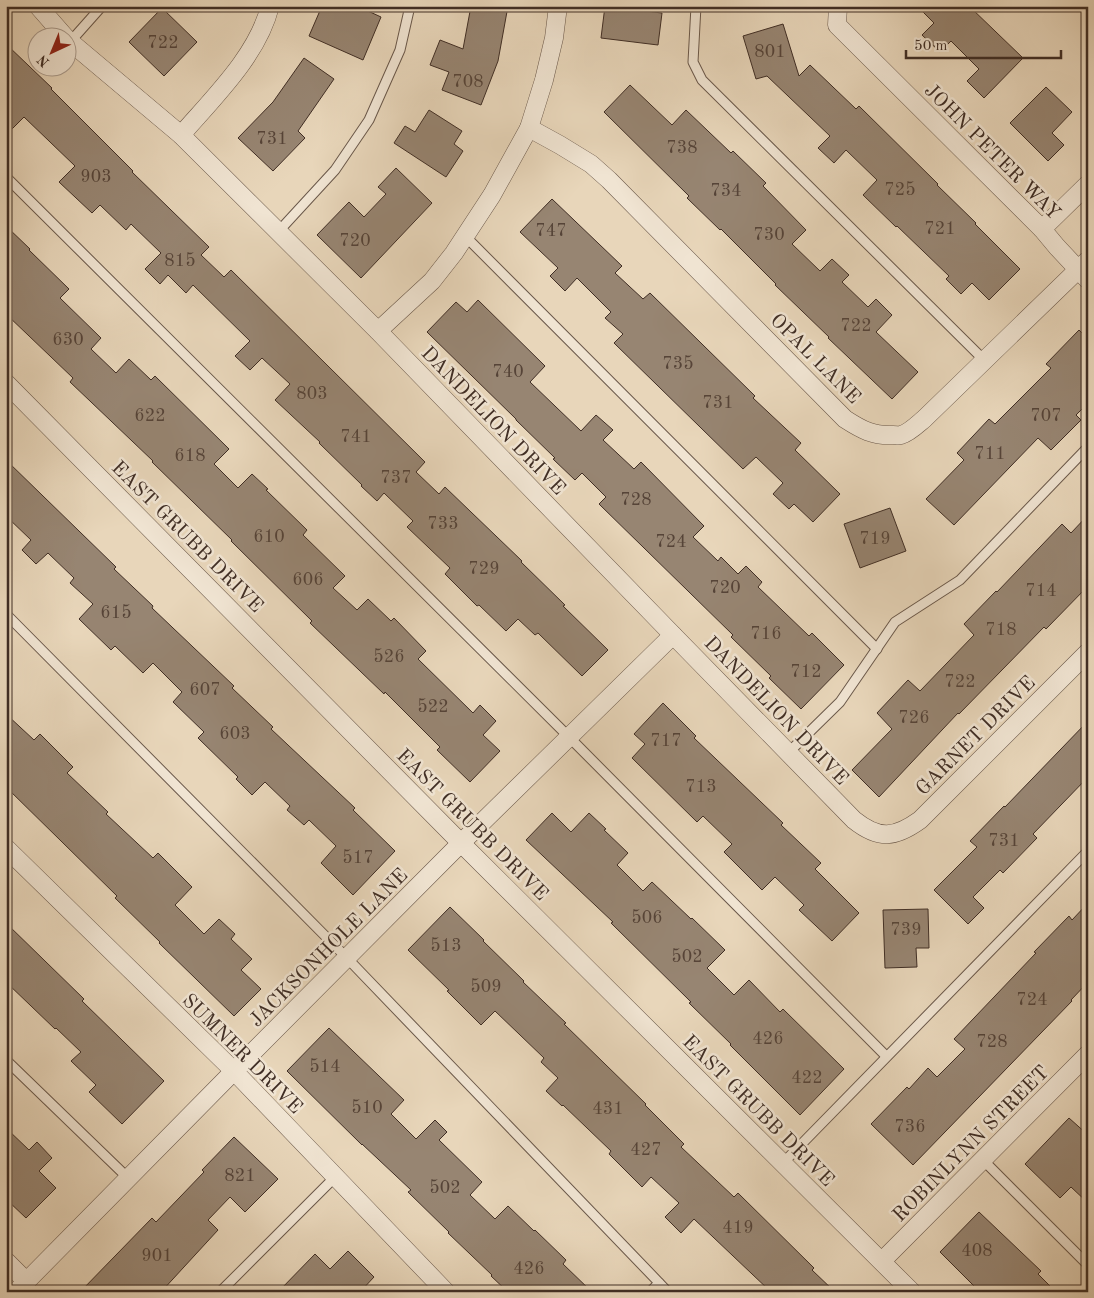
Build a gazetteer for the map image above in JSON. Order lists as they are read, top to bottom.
{
  "streets": {
    "street": [
      "JOHN PETER WAY",
      "OPAL LANE",
      "DANDELION DRIVE",
      "EAST GRUBB DRIVE",
      "GARNET DRIVE",
      "JACKSONHOLE LANE",
      "SUMNER DRIVE",
      "ROBINLYNN STREET"
    ]
  },
  "crossings": [
    ["JOHN PETER WAY", "OPAL LANE"],
    ["DANDELION DRIVE", "GARNET DRIVE"],
    ["DANDELION DRIVE", "JACKSONHOLE LANE"],
    ["EAST GRUBB DRIVE", "JACKSONHOLE LANE"],
    ["EAST GRUBB DRIVE", "ROBINLYNN STREET"],
    ["JACKSONHOLE LANE", "SUMNER DRIVE"]
  ],
  "house_numbers": [
    "722",
    "801",
    "708",
    "731",
    "738",
    "903",
    "725",
    "734",
    "721",
    "747",
    "730",
    "720",
    "815",
    "722",
    "630",
    "735",
    "740",
    "803",
    "731",
    "622",
    "707",
    "741",
    "711",
    "618",
    "737",
    "728",
    "733",
    "610",
    "719",
    "724",
    "729",
    "606",
    "720",
    "714",
    "615",
    "718",
    "716",
    "526",
    "712",
    "722",
    "607",
    "522",
    "726",
    "603",
    "717",
    "713",
    "731",
    "517",
    "506",
    "739",
    "513",
    "502",
    "509",
    "724",
    "426",
    "728",
    "514",
    "422",
    "510",
    "431",
    "736",
    "427",
    "821",
    "502",
    "419",
    "408",
    "901",
    "426"
  ],
  "scale_bar": "50 m",
  "north": "bottom left"
}
